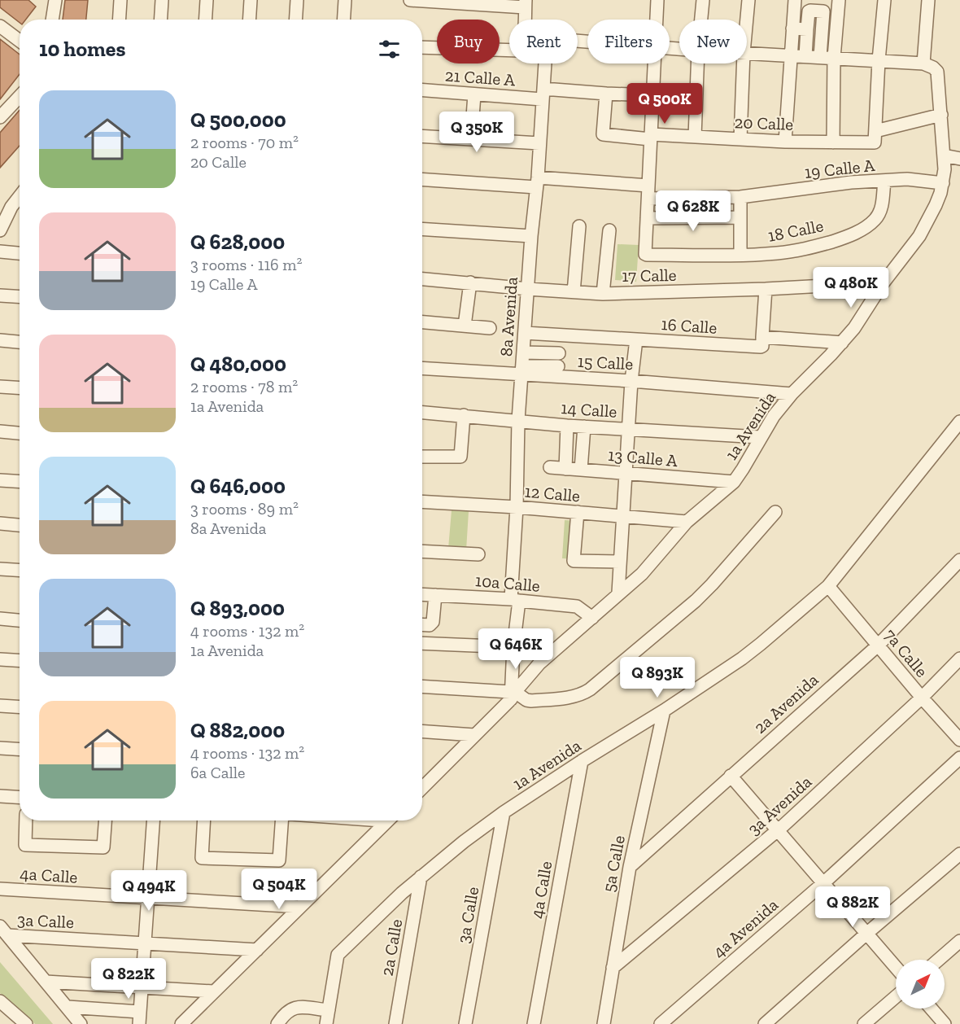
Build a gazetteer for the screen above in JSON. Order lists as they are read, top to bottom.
{
  "streets": {
    "street": [
      "21 Calle A",
      "20 Calle",
      "19 Calle A",
      "18 Calle",
      "17 Calle",
      "8a Avenida",
      "16 Calle",
      "15 Calle",
      "14 Calle",
      "1a Avenida",
      "13 Calle A",
      "12 Calle",
      "10a Calle",
      "7a Calle",
      "2a Avenida",
      "3a Avenida",
      "5a Calle",
      "4a Calle",
      "3a Calle",
      "4a Avenida",
      "2a Calle"
    ]
  },
  "crossings": [
    ["21 Calle A", "20 Calle"],
    ["21 Calle A", "8a Avenida"],
    ["20 Calle", "1a Avenida"],
    ["19 Calle A", "18 Calle"],
    ["19 Calle A", "1a Avenida"],
    ["17 Calle", "8a Avenida"],
    ["17 Calle", "1a Avenida"],
    ["8a Avenida", "16 Calle"],
    ["8a Avenida", "15 Calle"],
    ["8a Avenida", "14 Calle"],
    ["8a Avenida", "1a Avenida"],
    ["8a Avenida", "12 Calle"],
    ["8a Avenida", "10a Calle"],
    ["15 Calle", "1a Avenida"],
    ["14 Calle", "1a Avenida"],
    ["1a Avenida", "13 Calle A"],
    ["1a Avenida", "12 Calle"],
    ["1a Avenida", "10a Calle"],
    ["1a Avenida", "7a Calle"],
    ["1a Avenida", "5a Calle"],
    ["1a Avenida", "4a Calle"],
    ["1a Avenida", "3a Calle"],
    ["1a Avenida", "2a Calle"],
    ["7a Calle", "2a Avenida"],
    ["7a Calle", "3a Avenida"],
    ["2a Avenida", "5a Calle"],
    ["3a Avenida", "5a Calle"]
  ],
  "north": "top right",
  "page": {
    "chip": [
      "Buy",
      "Rent",
      "Filters",
      "New"
    ],
    "heading": "10 homes",
    "list": [
      {
        "name": "Q 500,000",
        "note": "2 rooms · 70 m² · 20 Calle"
      },
      {
        "name": "Q 628,000",
        "note": "3 rooms · 116 m² · 19 Calle A"
      },
      {
        "name": "Q 480,000",
        "note": "2 rooms · 78 m² · 1a Avenida"
      },
      {
        "name": "Q 646,000",
        "note": "3 rooms · 89 m² · 8a Avenida"
      },
      {
        "name": "Q 893,000",
        "note": "4 rooms · 132 m² · 1a Avenida"
      },
      {
        "name": "Q 882,000",
        "note": "4 rooms · 132 m² · 6a Calle"
      }
    ],
    "price": [
      "Q 500K",
      "Q 350K",
      "Q 628K",
      "Q 480K",
      "Q 646K",
      "Q 893K",
      "Q 504K",
      "Q 494K",
      "Q 882K",
      "Q 822K"
    ]
  }
}
